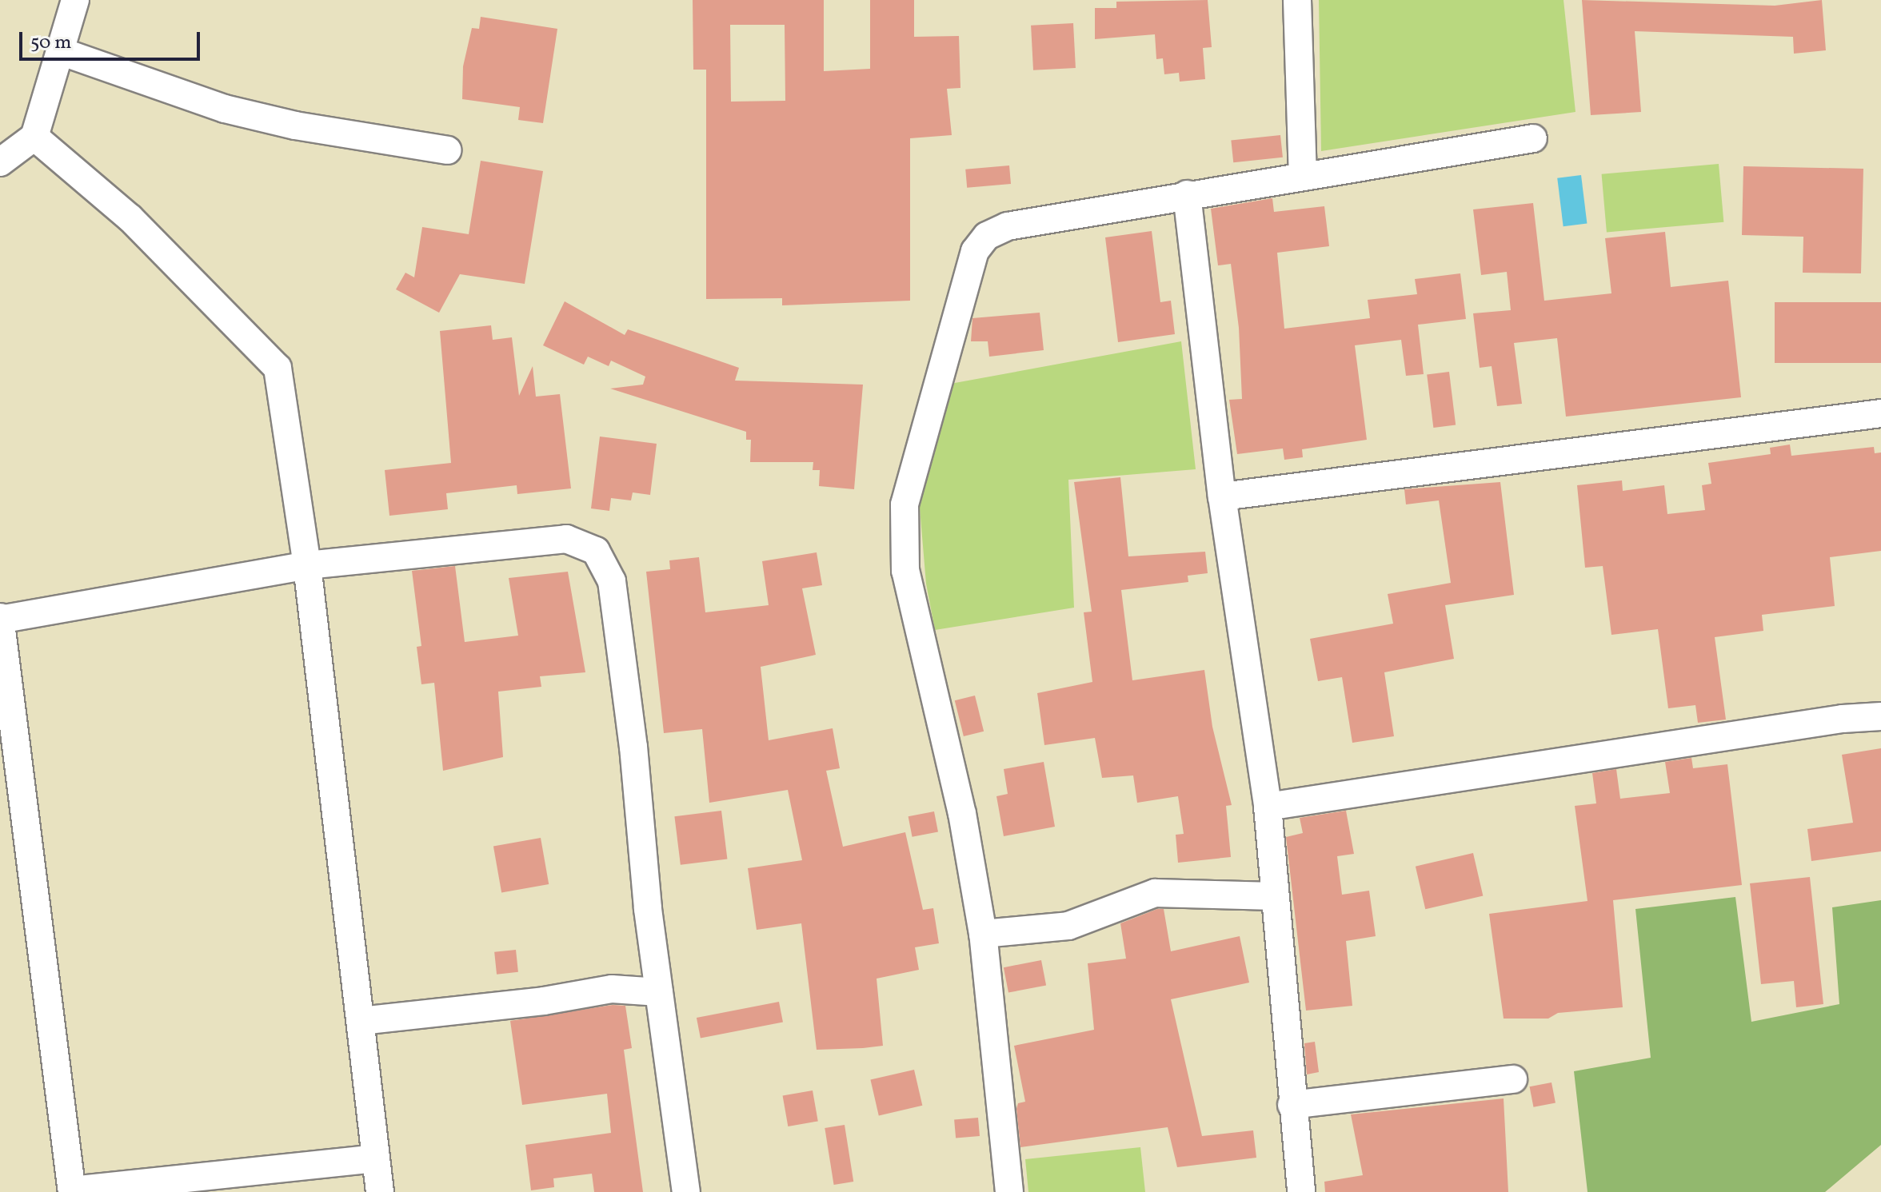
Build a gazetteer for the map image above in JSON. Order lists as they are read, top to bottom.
{
  "scale_bar": "50 m"
}
